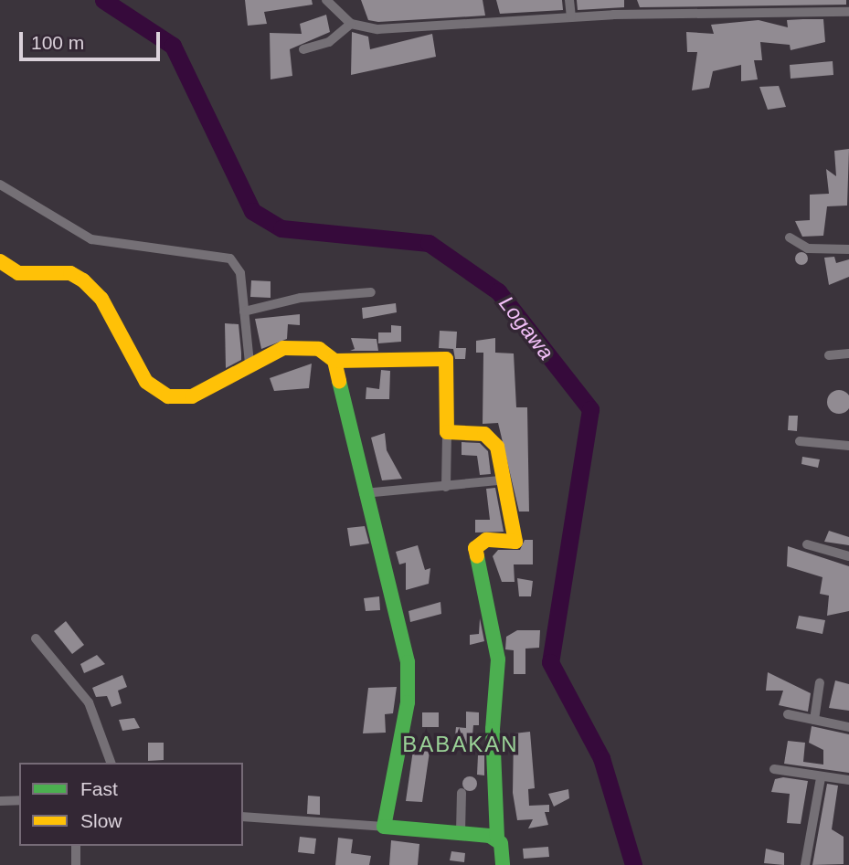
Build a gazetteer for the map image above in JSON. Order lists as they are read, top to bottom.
{
  "districts": ["BABAKAN"],
  "water": ["Logawa"],
  "legend": ["Fast", "Slow"],
  "scale_bar": "100 m"
}
